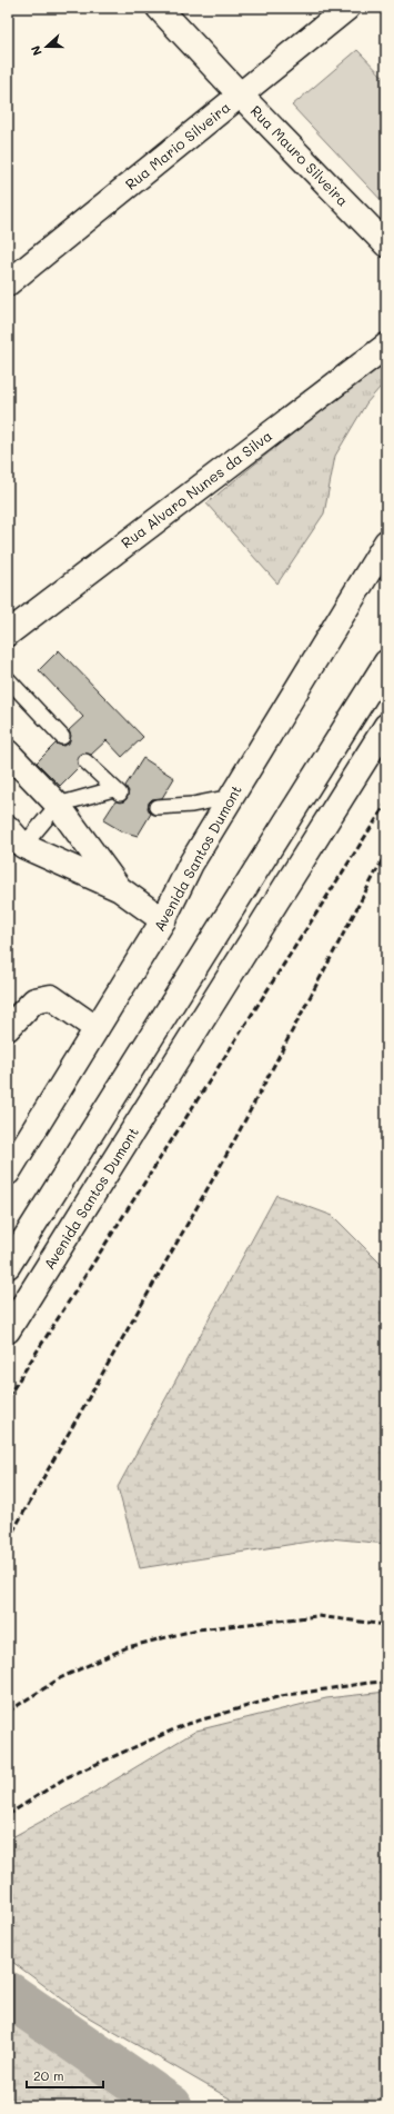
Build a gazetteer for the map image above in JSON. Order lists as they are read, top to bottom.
{
  "streets": {
    "main road": [
      "Rua Mario Silveira",
      "Rua Mauro Silveira",
      "Rua Alvaro Nunes da Silva",
      "Avenida Santos Dumont"
    ]
  },
  "crossings": [
    ["Rua Mario Silveira", "Rua Mauro Silveira"]
  ],
  "scale_bar": "20 m",
  "north": "left"
}
